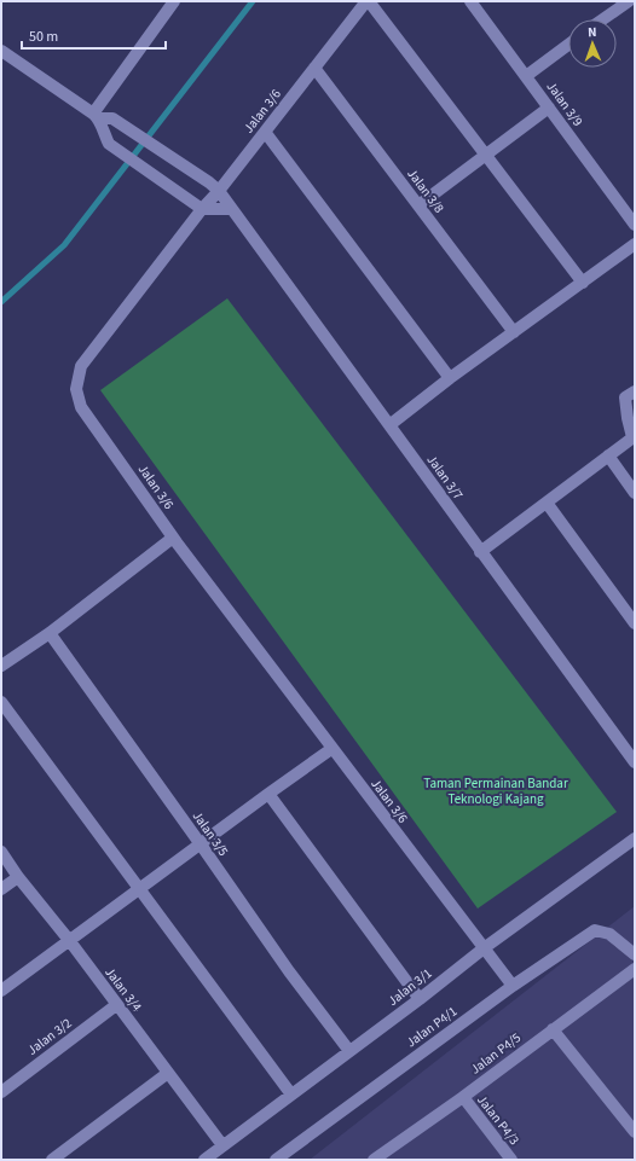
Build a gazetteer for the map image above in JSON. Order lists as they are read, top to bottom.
{
  "streets": {
    "street": [
      "Jalan 3/9",
      "Jalan 3/6",
      "Jalan 3/8",
      "Jalan 3/7",
      "Jalan 3/5",
      "Jalan 3/1",
      "Jalan 3/4",
      "Jalan P4/1",
      "Jalan 3/2",
      "Jalan P4/5",
      "Jalan P4/3"
    ]
  },
  "crossings": [
    ["Jalan 3/6", "Jalan 3/8"],
    ["Jalan 3/6", "Jalan 3/7"],
    ["Jalan 3/6", "Jalan 3/1"],
    ["Jalan 3/6", "Jalan P4/1"],
    ["Jalan 3/5", "Jalan 3/1"],
    ["Jalan 3/1", "Jalan 3/4"],
    ["Jalan 3/4", "Jalan 3/2"],
    ["Jalan P4/5", "Jalan P4/3"]
  ],
  "parks": ["Taman Permainan Bandar Teknologi Kajang"],
  "scale_bar": "50 m",
  "north": "top"
}
